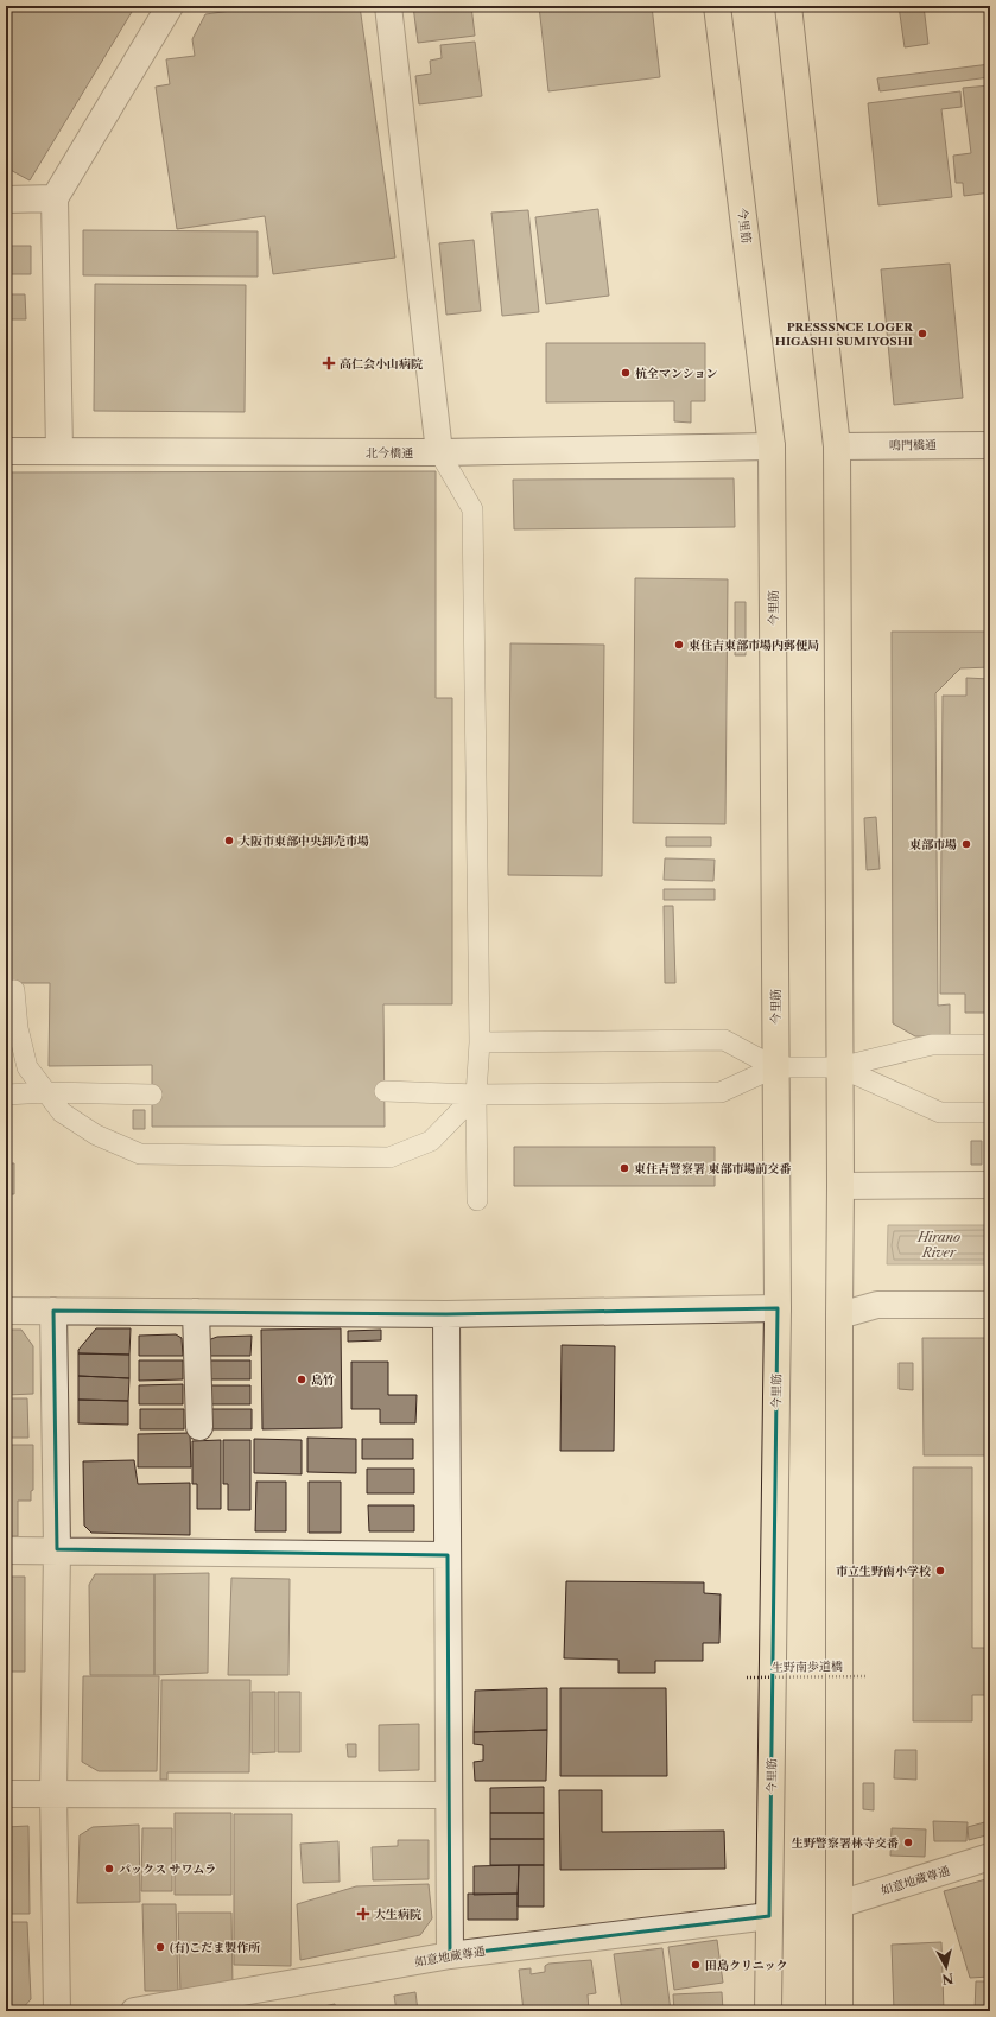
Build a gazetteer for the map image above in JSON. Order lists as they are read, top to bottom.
{
  "streets": {
    "main road": ["今里筋"],
    "street": ["鳴門橋通", "北今橋通", "如意地蔵尊通"],
    "path": ["生野南歩道橋"]
  },
  "crossings": [
    ["今里筋", "北今橋通"],
    ["今里筋", "如意地蔵尊通"]
  ],
  "water": ["Hirano River"],
  "places": {
    "other": [
      "PRESSSNCE LOGER HIGASHI SUMIYOSHI",
      "杭全マンション",
      "東住吉東部市場内郵便局",
      "大阪市東部中央卸売市場",
      "東部市場",
      "東住吉警察署 東部市場前交番",
      "島竹",
      "市立生野南小学校",
      "生野警察署林寺交番",
      "パックス サワムラ",
      "(有)こだま製作所",
      "田島クリニック"
    ],
    "health": ["高仁会小山病院", "大生病院"]
  },
  "north": "bottom"
}
